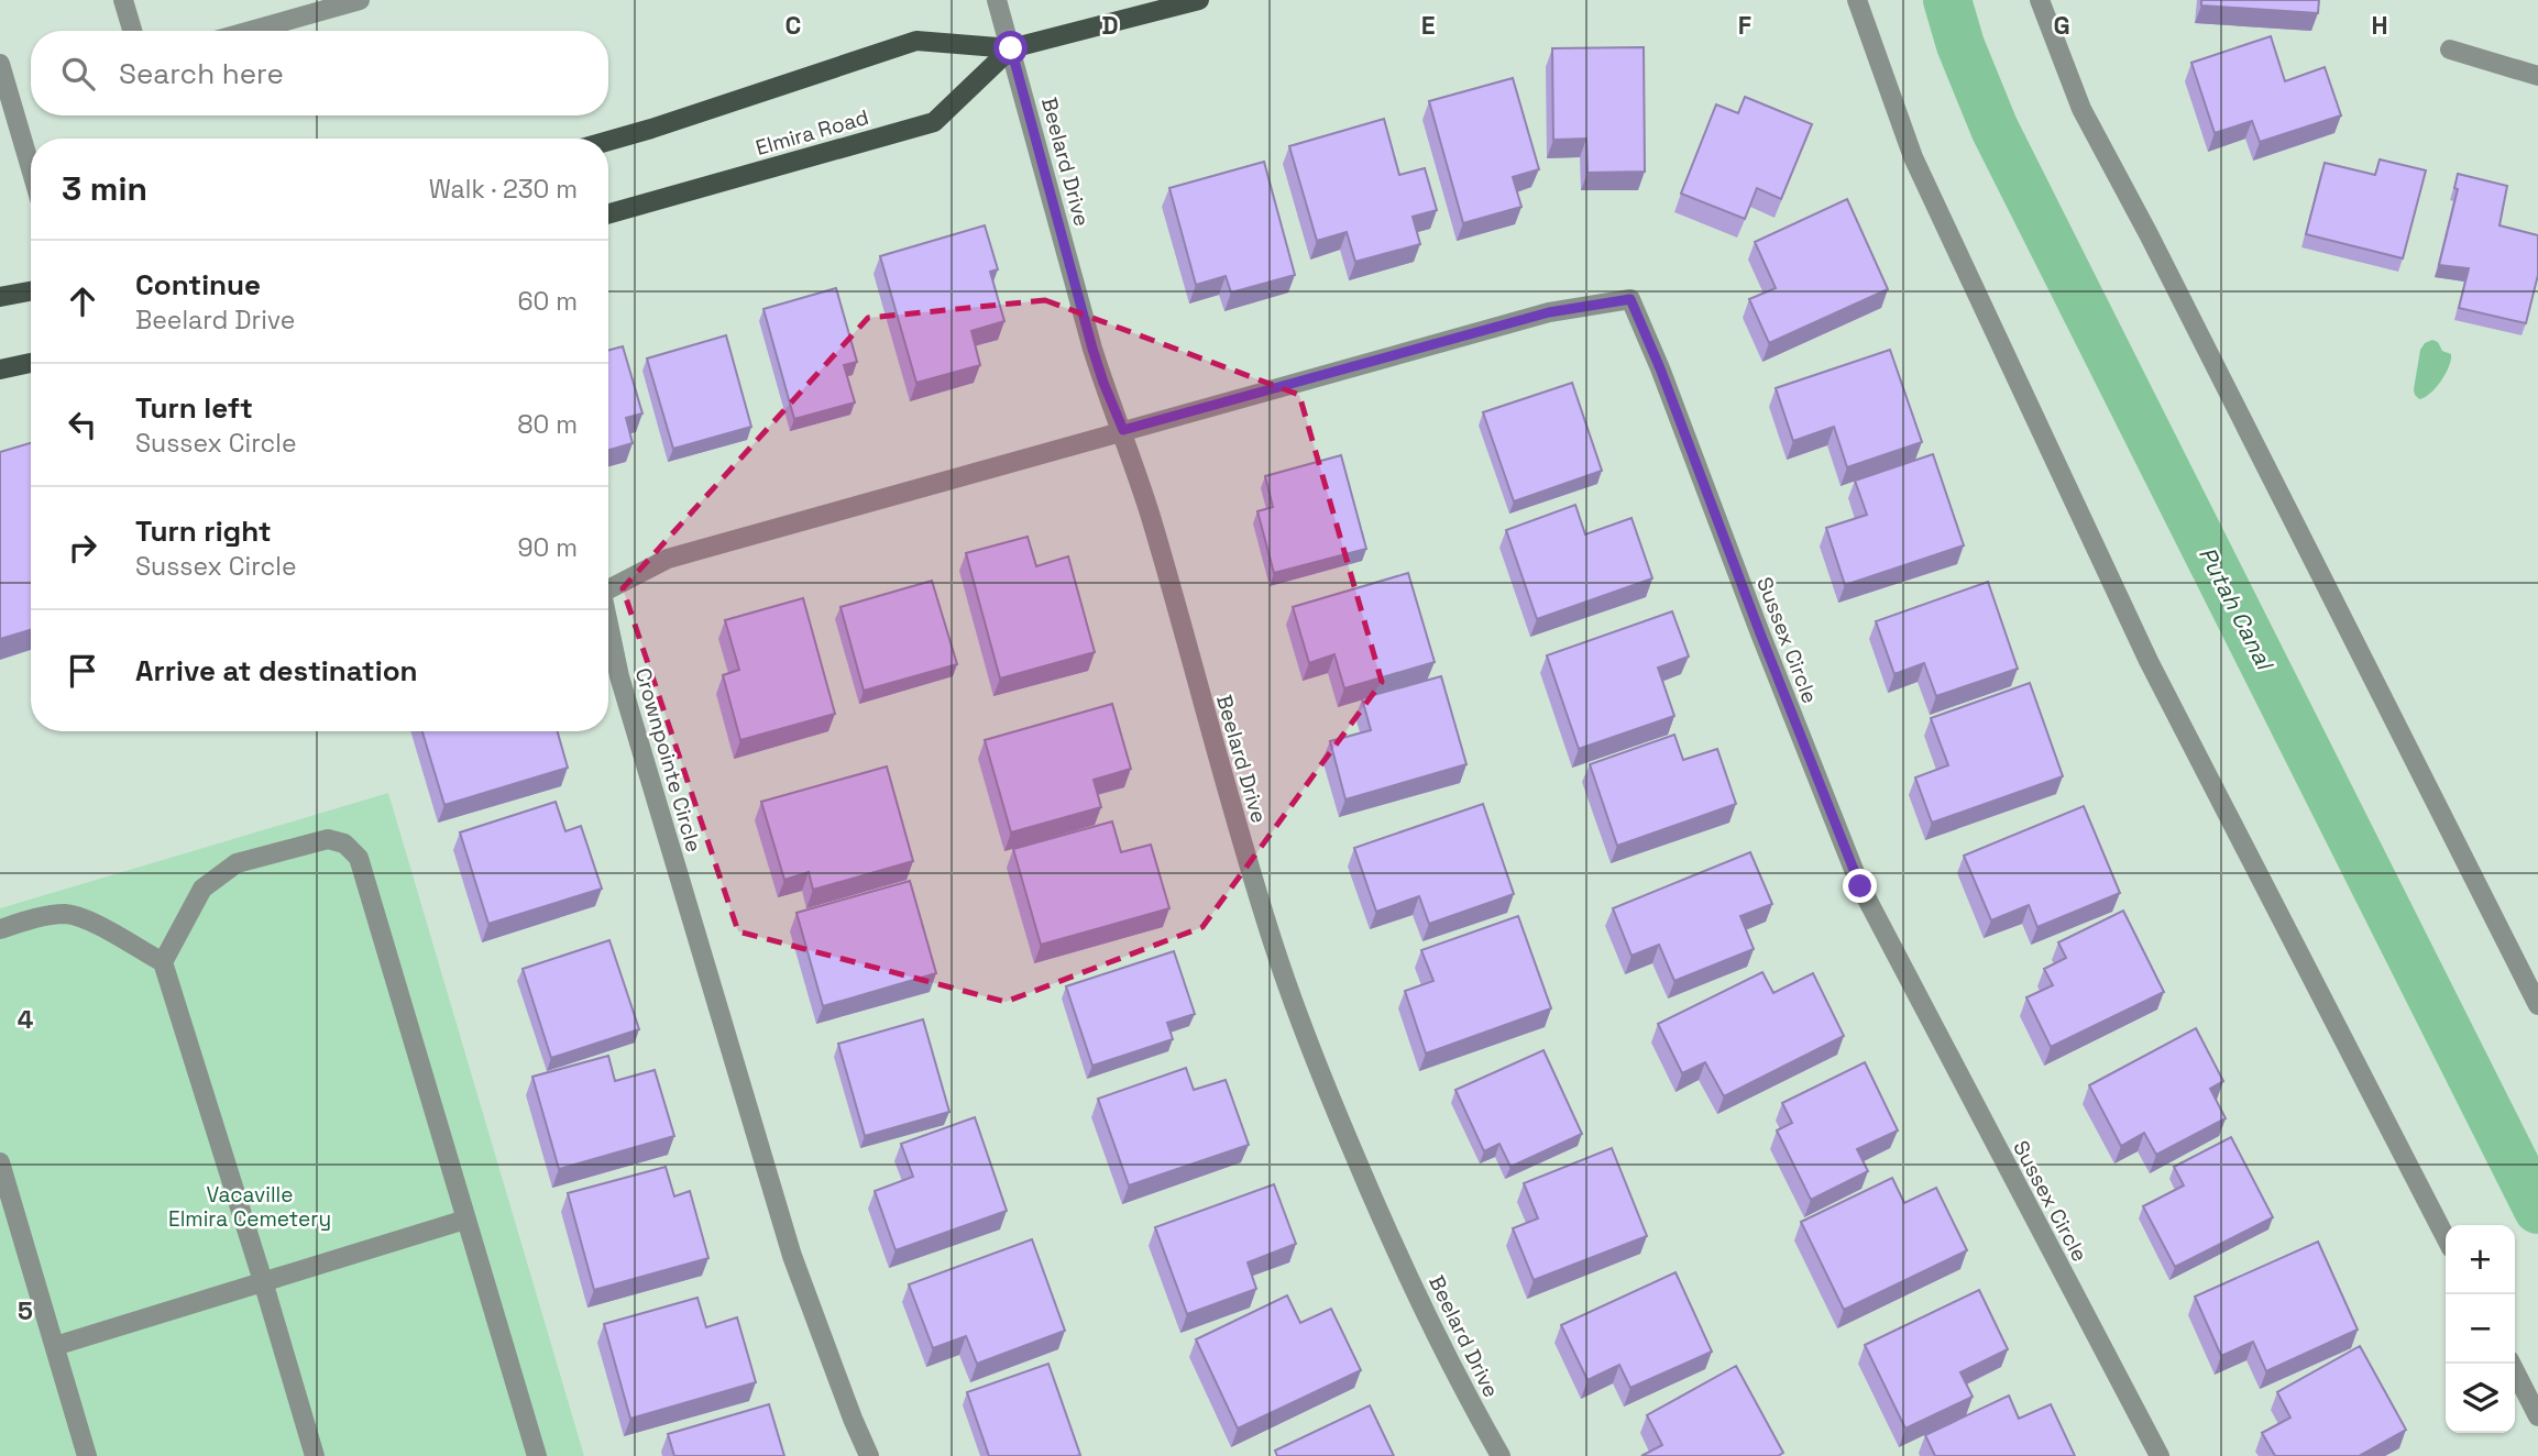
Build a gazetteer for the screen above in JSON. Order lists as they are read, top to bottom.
{
  "streets": {
    "main road": ["Elmira Road"],
    "street": ["Beelard Drive", "Sussex Circle", "Crownpointe Circle"]
  },
  "crossings": [
    ["Elmira Road", "Beelard Drive"],
    ["Beelard Drive", "Sussex Circle"],
    ["Beelard Drive", "Crownpointe Circle"],
    ["Sussex Circle", "Crownpointe Circle"]
  ],
  "water": ["Putah Canal"],
  "parks": ["Vacaville Elmira Cemetery"],
  "page": {
    "search": "Search here",
    "heading": ["3 min", "Walk · 230 m"],
    "list": [
      ["Continue", "Beelard Drive", "60 m"],
      ["Turn left", "Sussex Circle", "80 m"],
      ["Turn right", "Sussex Circle", "90 m"],
      "Arrive at destination"
    ],
    "map_buttons": ["+", "−"]
  },
  "grid": {
    "columns": [
      "C",
      "D",
      "E",
      "F",
      "G",
      "H"
    ],
    "rows": ["4", "5"]
  }
}
